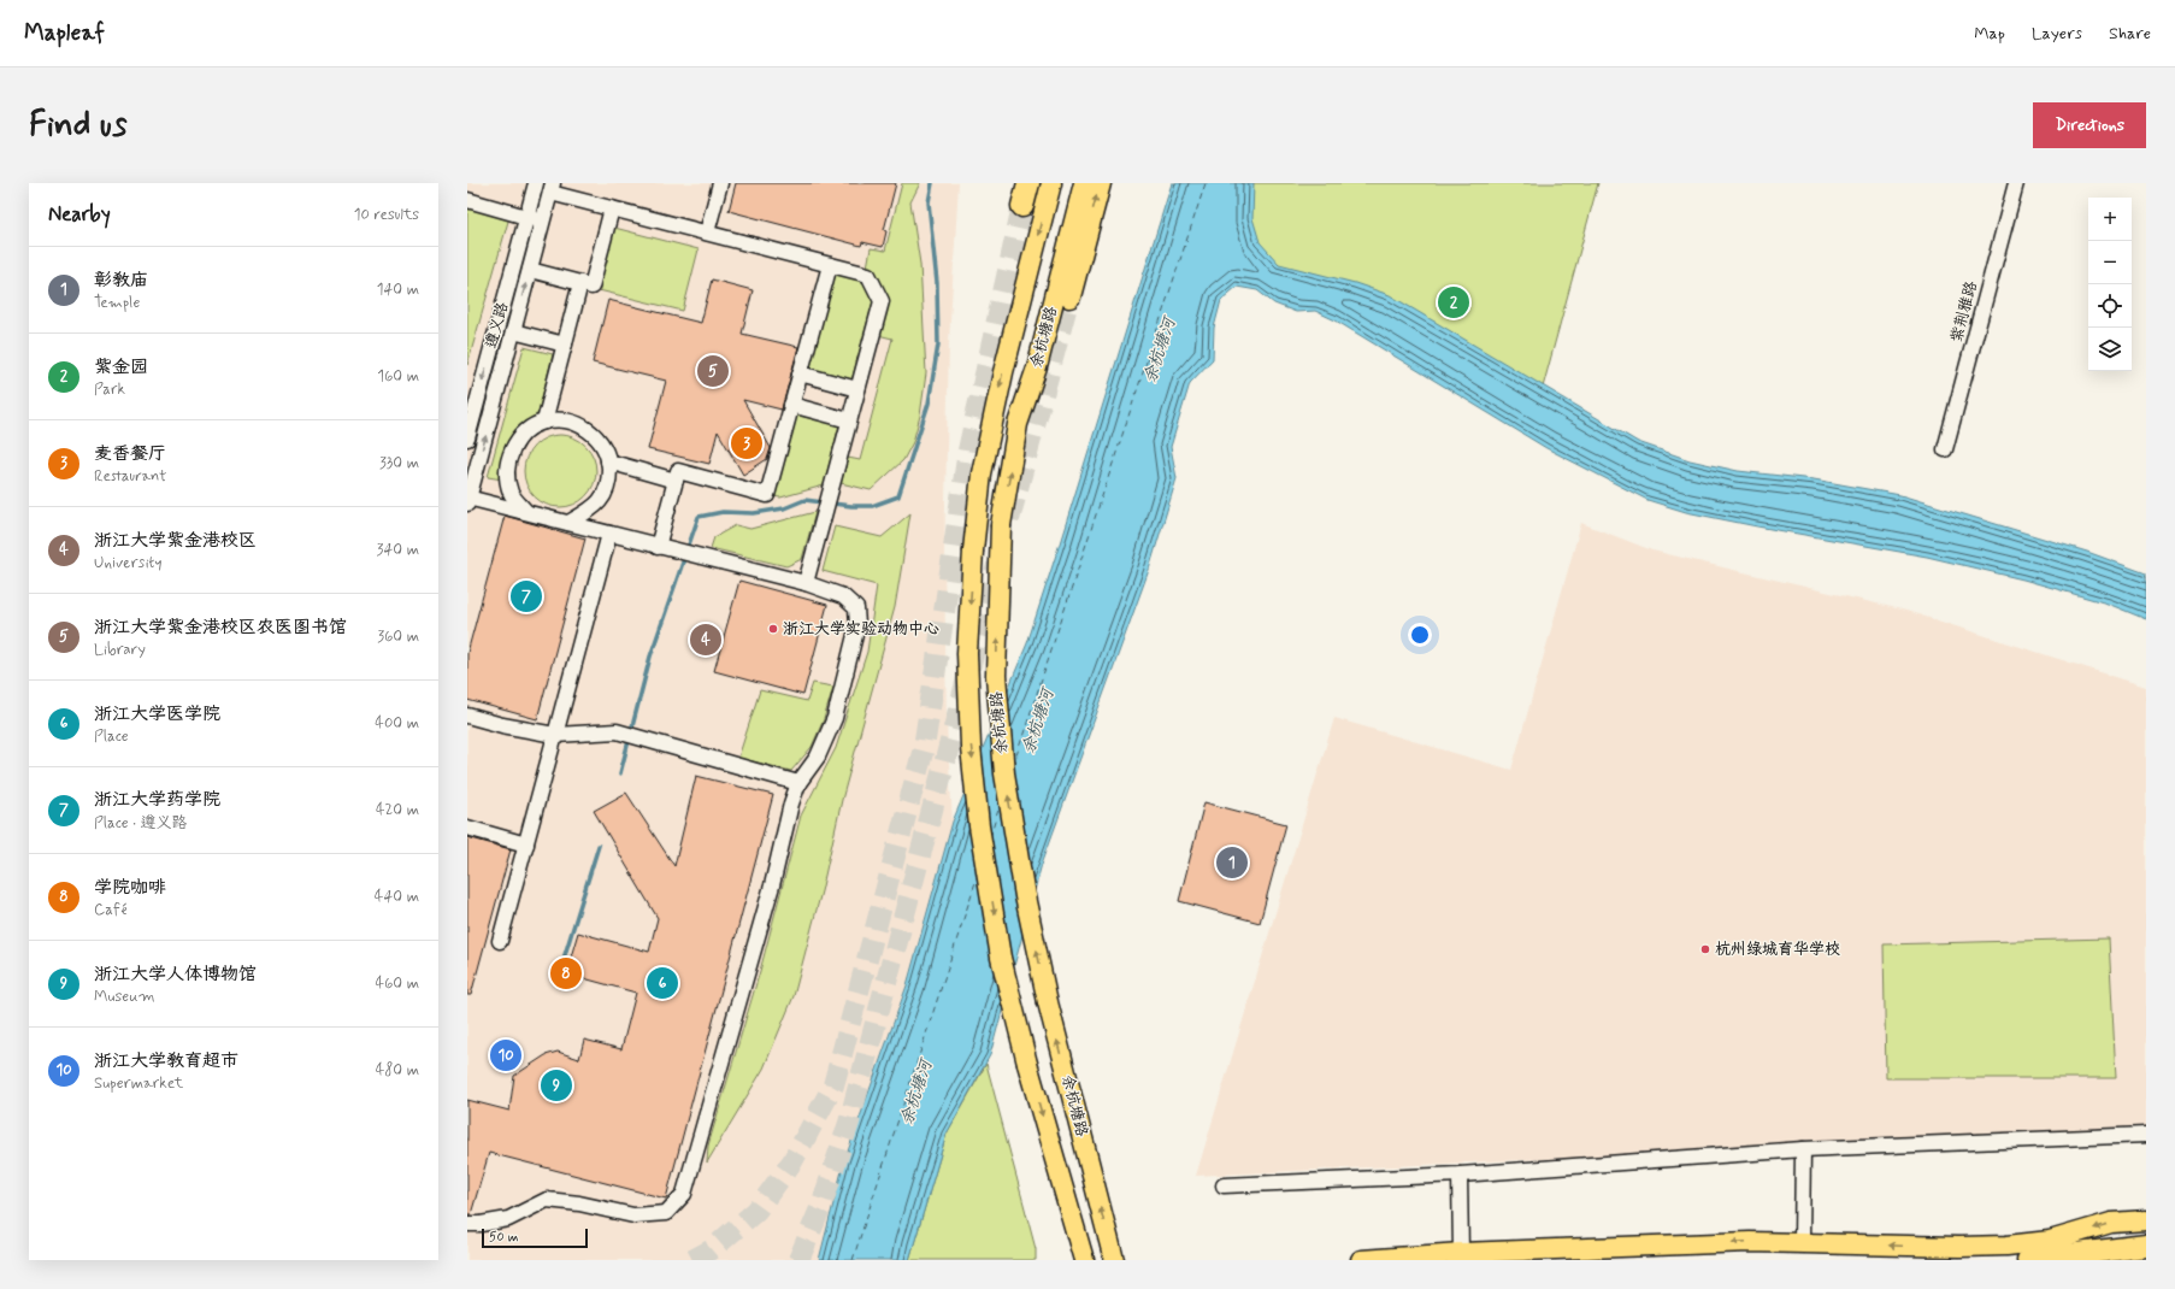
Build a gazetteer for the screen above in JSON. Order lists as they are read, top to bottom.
{
  "streets": {
    "main road": ["余杭塘路"],
    "street": ["紫荆雅路", "遵义路"]
  },
  "water": ["余杭塘河"],
  "places": ["浙江大学实验动物中心", "杭州绿城育华学校"],
  "scale_bar": "50 m",
  "page": {
    "header": "Mapleaf",
    "nav": ["Map", "Layers", "Share"],
    "buttons": "Directions",
    "title": "Find us",
    "heading": ["Nearby", "10 results"],
    "map_buttons": ["+", "−"],
    "list": [
      {
        "mark": "1",
        "name": "彰教庙",
        "note": "Temple",
        "value": "140 m"
      },
      {
        "mark": "2",
        "name": "紫金园",
        "note": "Park",
        "value": "160 m"
      },
      {
        "mark": "3",
        "name": "麦香餐厅",
        "note": "Restaurant",
        "value": "330 m"
      },
      {
        "mark": "4",
        "name": "浙江大学紫金港校区",
        "note": "University",
        "value": "340 m"
      },
      {
        "mark": "5",
        "name": "浙江大学紫金港校区农医图书馆",
        "note": "Library",
        "value": "360 m"
      },
      {
        "mark": "6",
        "name": "浙江大学医学院",
        "note": "Place",
        "value": "400 m"
      },
      {
        "mark": "7",
        "name": "浙江大学药学院",
        "note": "Place · 遵义路",
        "value": "420 m"
      },
      {
        "mark": "8",
        "name": "学院咖啡",
        "note": "Café",
        "value": "440 m"
      },
      {
        "mark": "9",
        "name": "浙江大学人体博物馆",
        "note": "Museum",
        "value": "460 m"
      },
      {
        "mark": "10",
        "name": "浙江大学教育超市",
        "note": "Supermarket",
        "value": "480 m"
      }
    ],
    "pins": [
      "2",
      "5",
      "3",
      "7",
      "4",
      "1",
      "8",
      "6",
      "10",
      "9"
    ],
    "scale": "50 m"
  }
}
